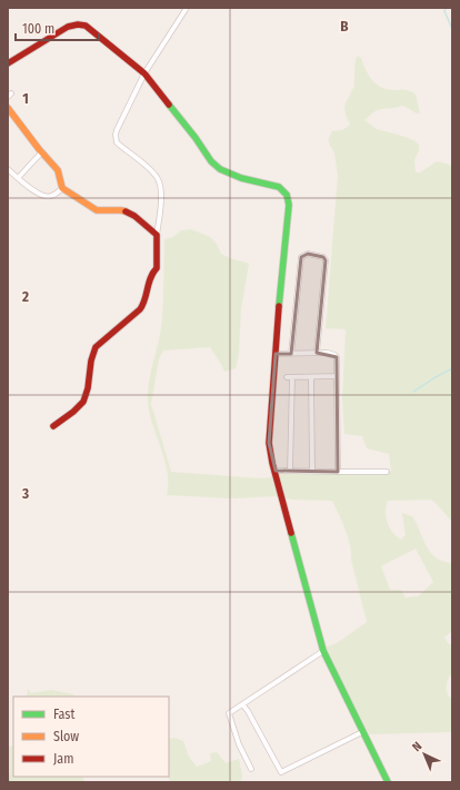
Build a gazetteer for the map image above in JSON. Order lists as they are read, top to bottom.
{
  "legend": ["Fast", "Slow", "Jam"],
  "scale_bar": "100 m",
  "north": "top left",
  "grid": {
    "columns": ["B"],
    "rows": ["1", "2", "3"]
  }
}
